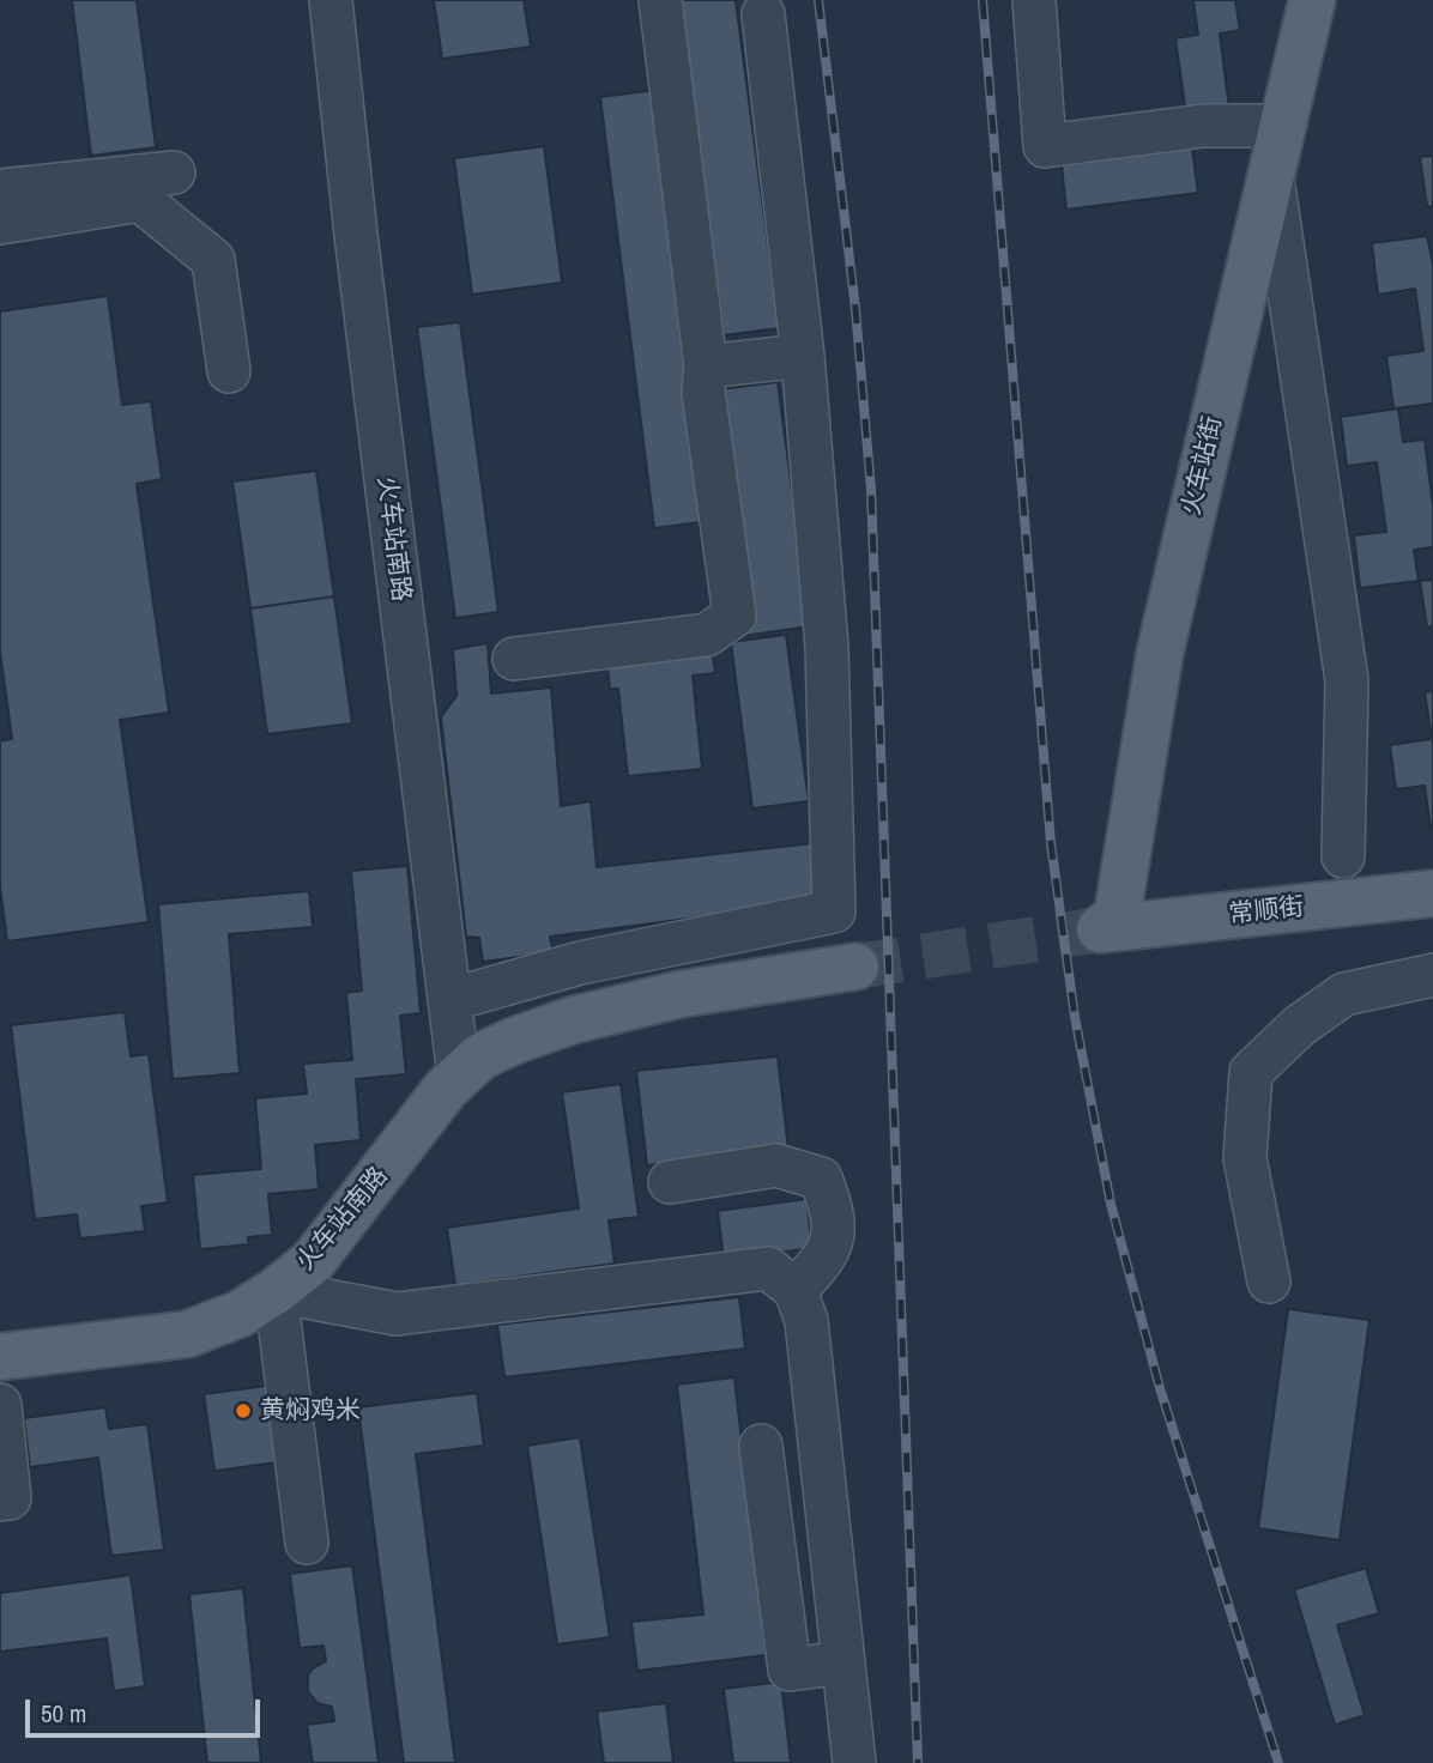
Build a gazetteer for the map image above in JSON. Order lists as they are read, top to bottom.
{
  "streets": {
    "main road": ["火车站街", "火车站南路", "常顺街"]
  },
  "crossings": [
    ["火车站街", "常顺街"]
  ],
  "places": ["黄焖鸡米"],
  "scale_bar": "50 m"
}
